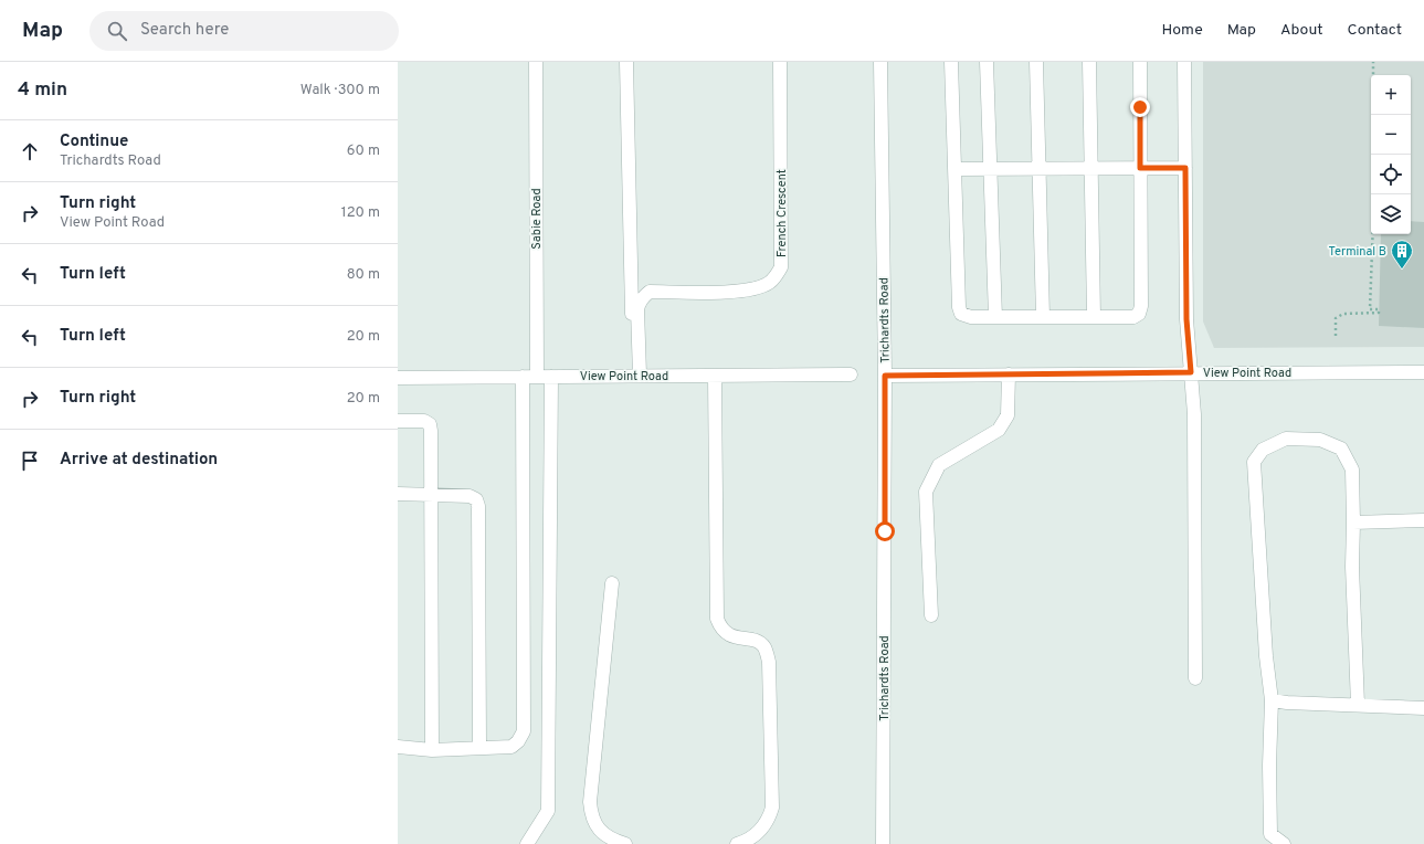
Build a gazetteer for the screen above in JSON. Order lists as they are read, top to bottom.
{
  "streets": {
    "street": [
      "French Crescent",
      "Sabie Road",
      "Trichardts Road",
      "View Point Road"
    ]
  },
  "crossings": [
    ["French Crescent", "View Point Road"],
    ["Sabie Road", "View Point Road"],
    ["Trichardts Road", "View Point Road"]
  ],
  "places": {
    "building": ["Terminal B"]
  },
  "page": {
    "header": "Map",
    "search": "Search here",
    "nav": [
      "Home",
      "Map",
      "About",
      "Contact"
    ],
    "heading": ["4 min", "Walk · 300 m"],
    "map_buttons": ["+", "−"],
    "list": [
      ["Continue", "Trichardts Road", "60 m"],
      ["Turn right", "View Point Road", "120 m"],
      ["Turn left", "80 m"],
      ["Turn left", "20 m"],
      ["Turn right", "20 m"],
      "Arrive at destination"
    ]
  }
}
